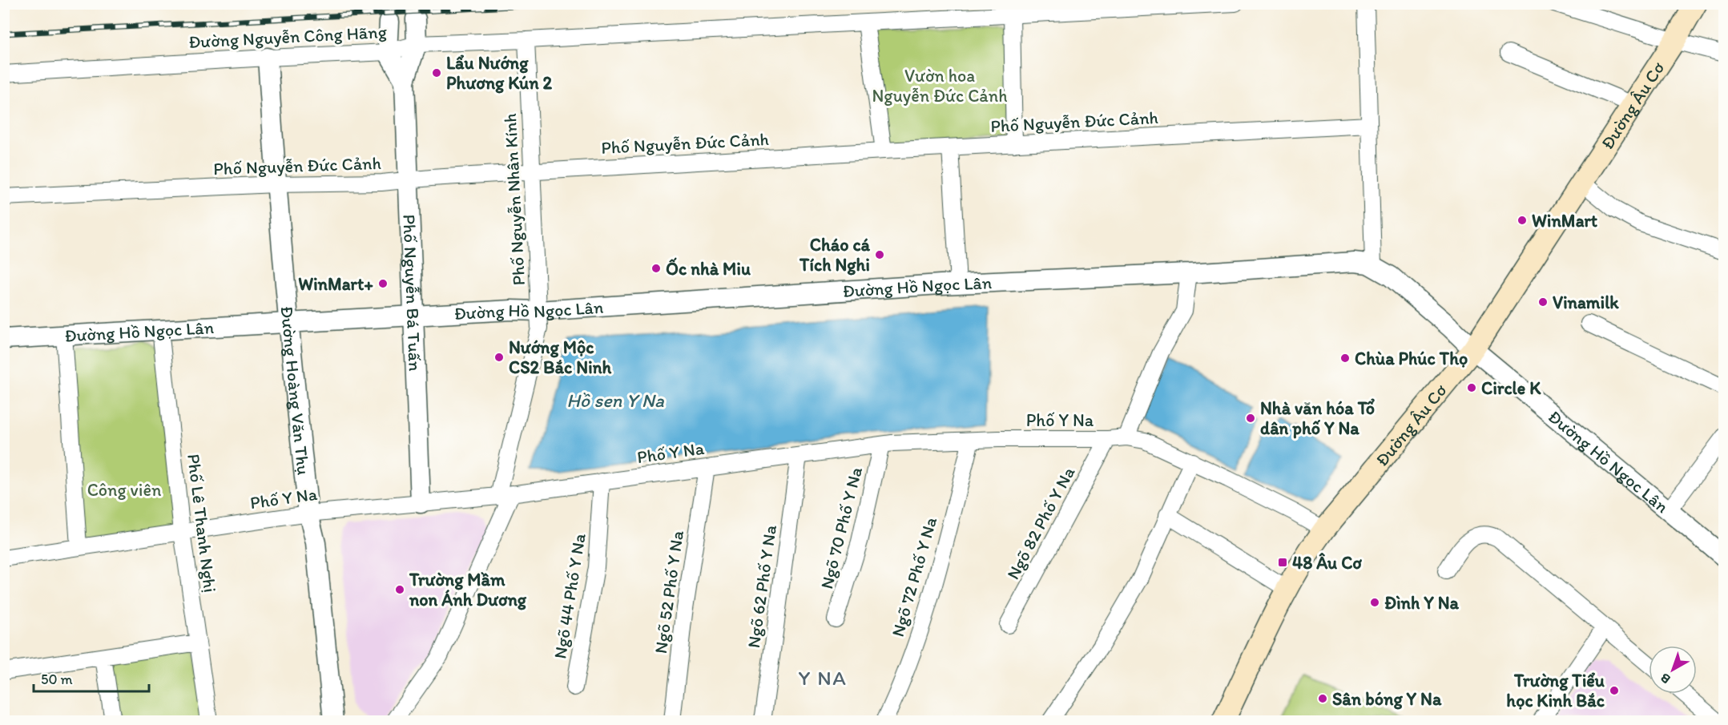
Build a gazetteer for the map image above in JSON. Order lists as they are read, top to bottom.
{
  "streets": {
    "main road": ["Đường Âu Cơ"],
    "street": [
      "Đường Nguyễn Công Hãng",
      "Phố Nguyễn Đức Cảnh",
      "Phố Nguyễn Nhân Kính",
      "Đường Hồ Ngọc Lân",
      "Phố Nguyễn Bá Tuấn",
      "Đường Hoàng Văn Thụ",
      "Phố Y Na",
      "Phố Lê Thanh Nghị",
      "Ngõ 82 Phố Y Na",
      "Ngõ 70 Phố Y Na",
      "Ngõ 72 Phố Y Na",
      "Ngõ 62 Phố Y Na",
      "Ngõ 52 Phố Y Na",
      "Ngõ 44 Phố Y Na"
    ]
  },
  "crossings": [
    ["Đường Nguyễn Công Hãng", "Phố Nguyễn Nhân Kính"],
    ["Đường Nguyễn Công Hãng", "Đường Hoàng Văn Thụ"],
    ["Đường Âu Cơ", "Đường Hồ Ngọc Lân"],
    ["Đường Âu Cơ", "Phố Y Na"],
    ["Phố Nguyễn Đức Cảnh", "Phố Nguyễn Nhân Kính"],
    ["Phố Nguyễn Đức Cảnh", "Phố Nguyễn Bá Tuấn"],
    ["Phố Nguyễn Đức Cảnh", "Đường Hoàng Văn Thụ"],
    ["Phố Nguyễn Nhân Kính", "Đường Hồ Ngọc Lân"],
    ["Phố Nguyễn Nhân Kính", "Phố Y Na"],
    ["Đường Hồ Ngọc Lân", "Phố Nguyễn Bá Tuấn"],
    ["Đường Hồ Ngọc Lân", "Đường Hoàng Văn Thụ"],
    ["Đường Hồ Ngọc Lân", "Phố Lê Thanh Nghị"],
    ["Phố Nguyễn Bá Tuấn", "Phố Y Na"],
    ["Đường Hoàng Văn Thụ", "Phố Y Na"],
    ["Phố Y Na", "Phố Lê Thanh Nghị"],
    ["Phố Y Na", "Ngõ 82 Phố Y Na"],
    ["Phố Y Na", "Ngõ 70 Phố Y Na"],
    ["Phố Y Na", "Ngõ 72 Phố Y Na"],
    ["Phố Y Na", "Ngõ 62 Phố Y Na"],
    ["Phố Y Na", "Ngõ 52 Phố Y Na"],
    ["Phố Y Na", "Ngõ 44 Phố Y Na"]
  ],
  "districts": ["Y NA"],
  "water": ["Hồ sen Y Na"],
  "parks": ["Vườn hoa Nguyễn Đức Cảnh", "Công viên"],
  "places": {
    "other": [
      "Lẩu Nướng Phương Kún 2",
      "WinMart",
      "Cháo cá Tích Nghi",
      "Ốc nhà Miu",
      "WinMart+",
      "Vinamilk",
      "Nướng Mộc CS2 Bắc Ninh",
      "Chùa Phúc Thọ",
      "Circle K",
      "Nhà văn hóa Tổ dân phố Y Na",
      "Trường Mầm non Ánh Dương",
      "Đình Y Na",
      "Trường Tiểu học Kinh Bắc",
      "Sân bóng Y Na"
    ],
    "transit": ["48 Âu Cơ"]
  },
  "scale_bar": "50 m",
  "north": "bottom left"
}
